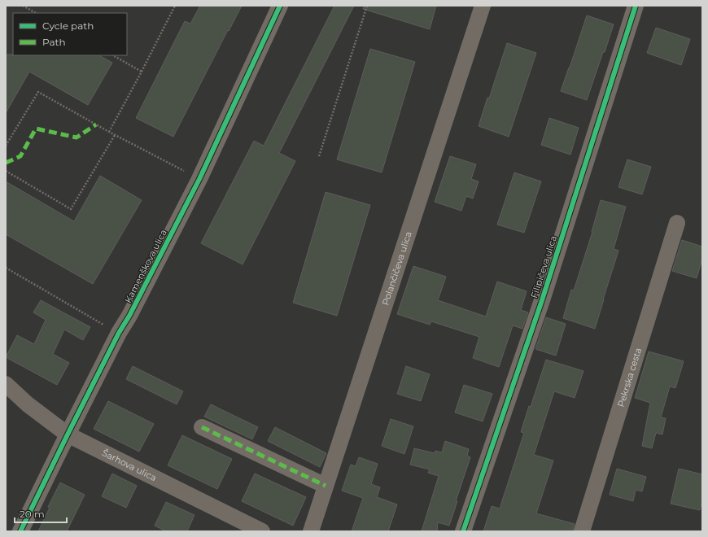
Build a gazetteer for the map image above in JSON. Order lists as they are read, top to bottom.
{
  "streets": {
    "street": [
      "Kamenškova ulica",
      "Filipičeva ulica",
      "Polančičeva ulica",
      "Pekrska cesta",
      "Šarhova ulica"
    ]
  },
  "crossings": [
    ["Kamenškova ulica", "Šarhova ulica"]
  ],
  "legend": ["Cycle path", "Path"],
  "scale_bar": "20 m"
}
